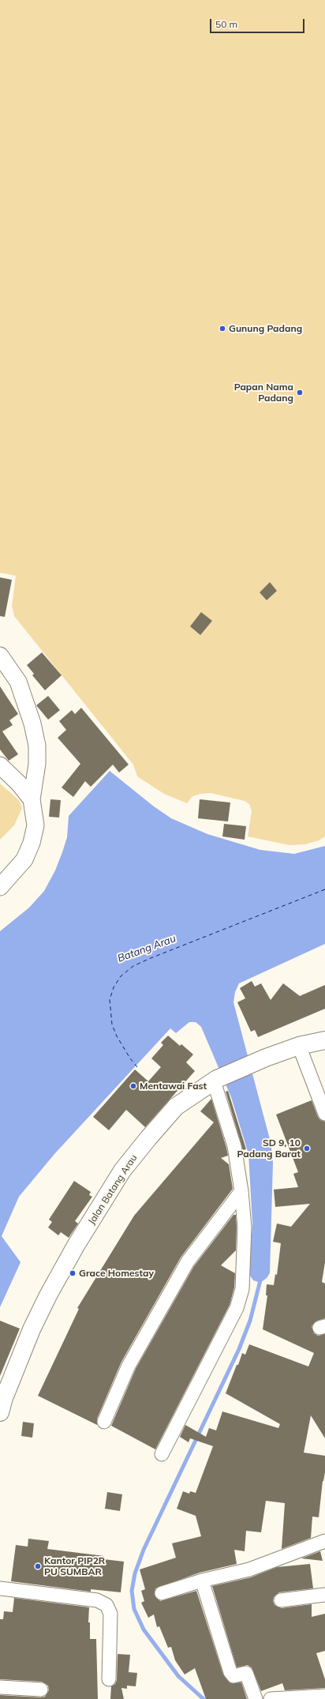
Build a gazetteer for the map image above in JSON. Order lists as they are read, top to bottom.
{
  "streets": {
    "main road": ["Jalan Batang Arau"]
  },
  "water": ["Batang Arau"],
  "places": [
    "Gunung Padang",
    "Papan Nama Padang",
    "Mentawai Fast",
    "SD 9, 10 Padang Barat",
    "Grace Homestay",
    "Kantor PIP2R PU SUMBAR"
  ],
  "scale_bar": "50 m"
}
